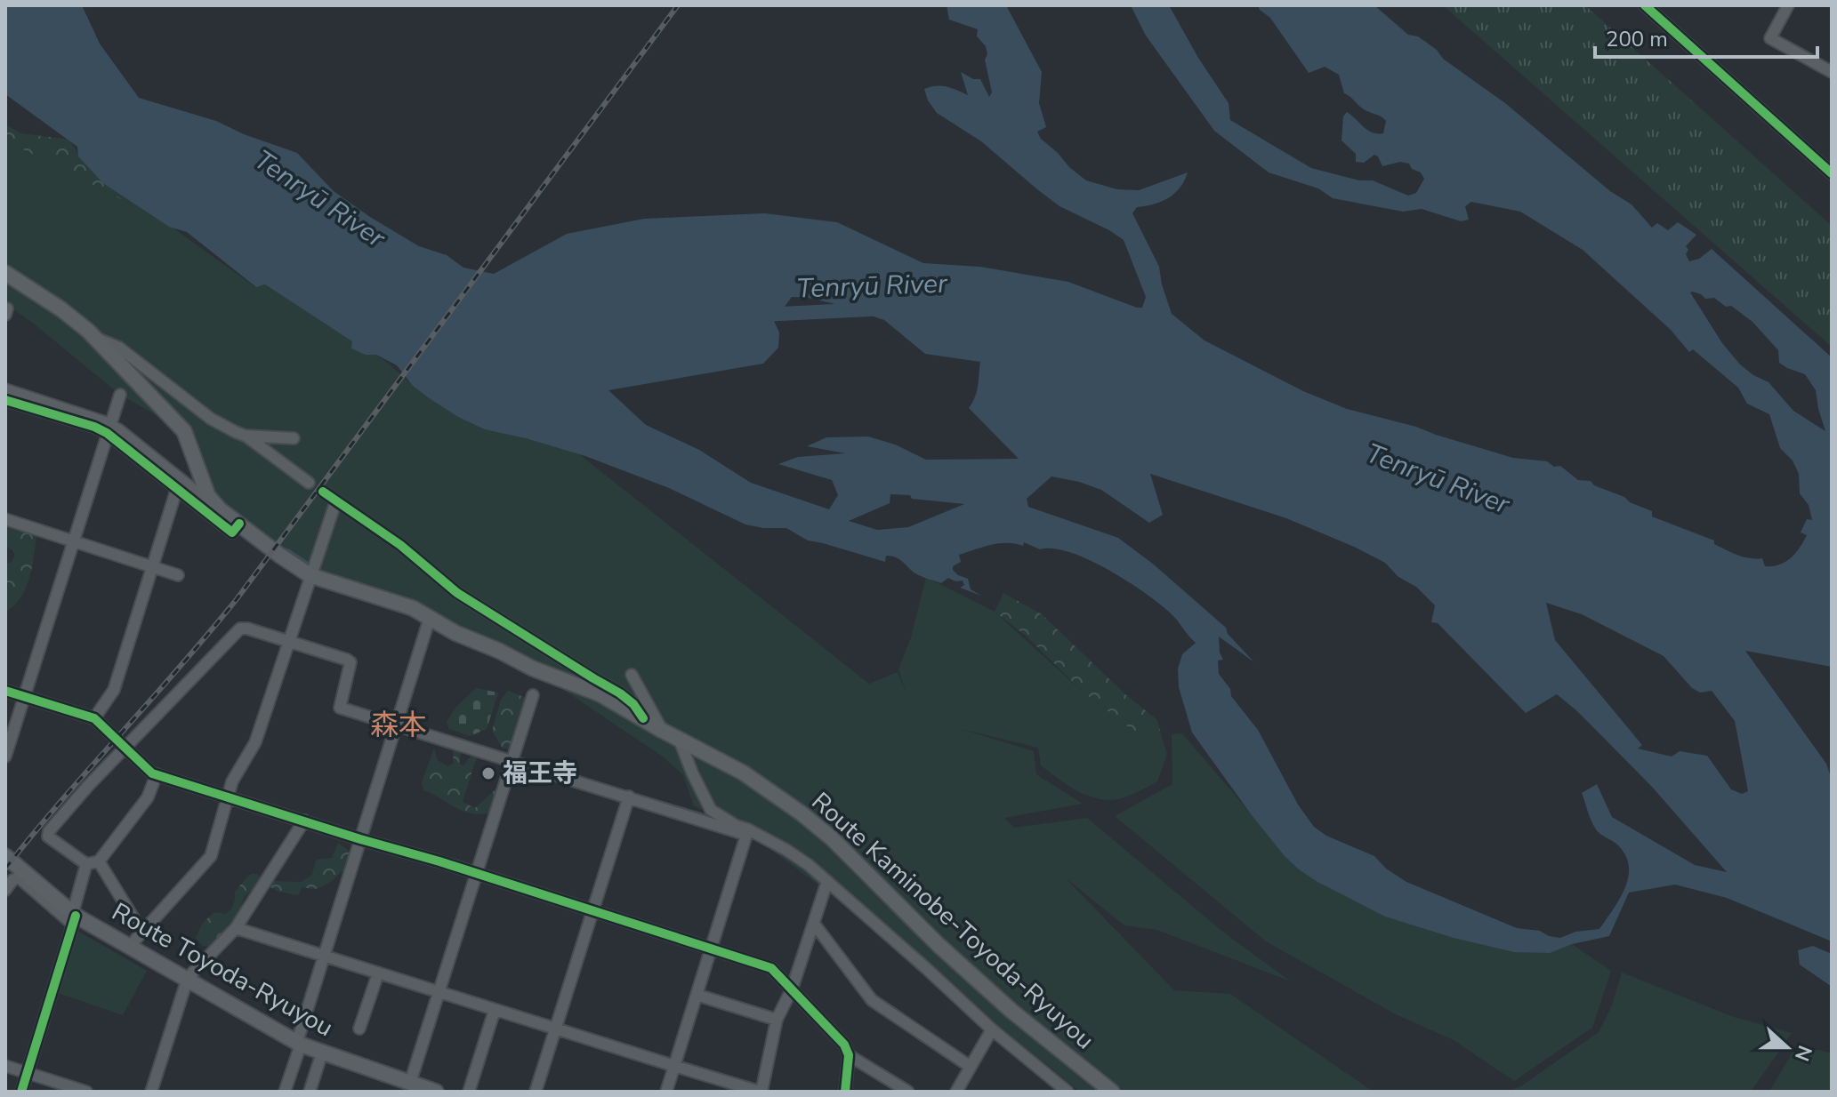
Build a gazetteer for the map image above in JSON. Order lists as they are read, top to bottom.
{
  "streets": {
    "main road": ["Route Kaminobe-Toyoda-Ryuyou", "Route Toyoda-Ryuyou"]
  },
  "districts": ["森本"],
  "water": ["Tenryū River"],
  "places": ["福王寺"],
  "scale_bar": "200 m",
  "north": "right"
}
